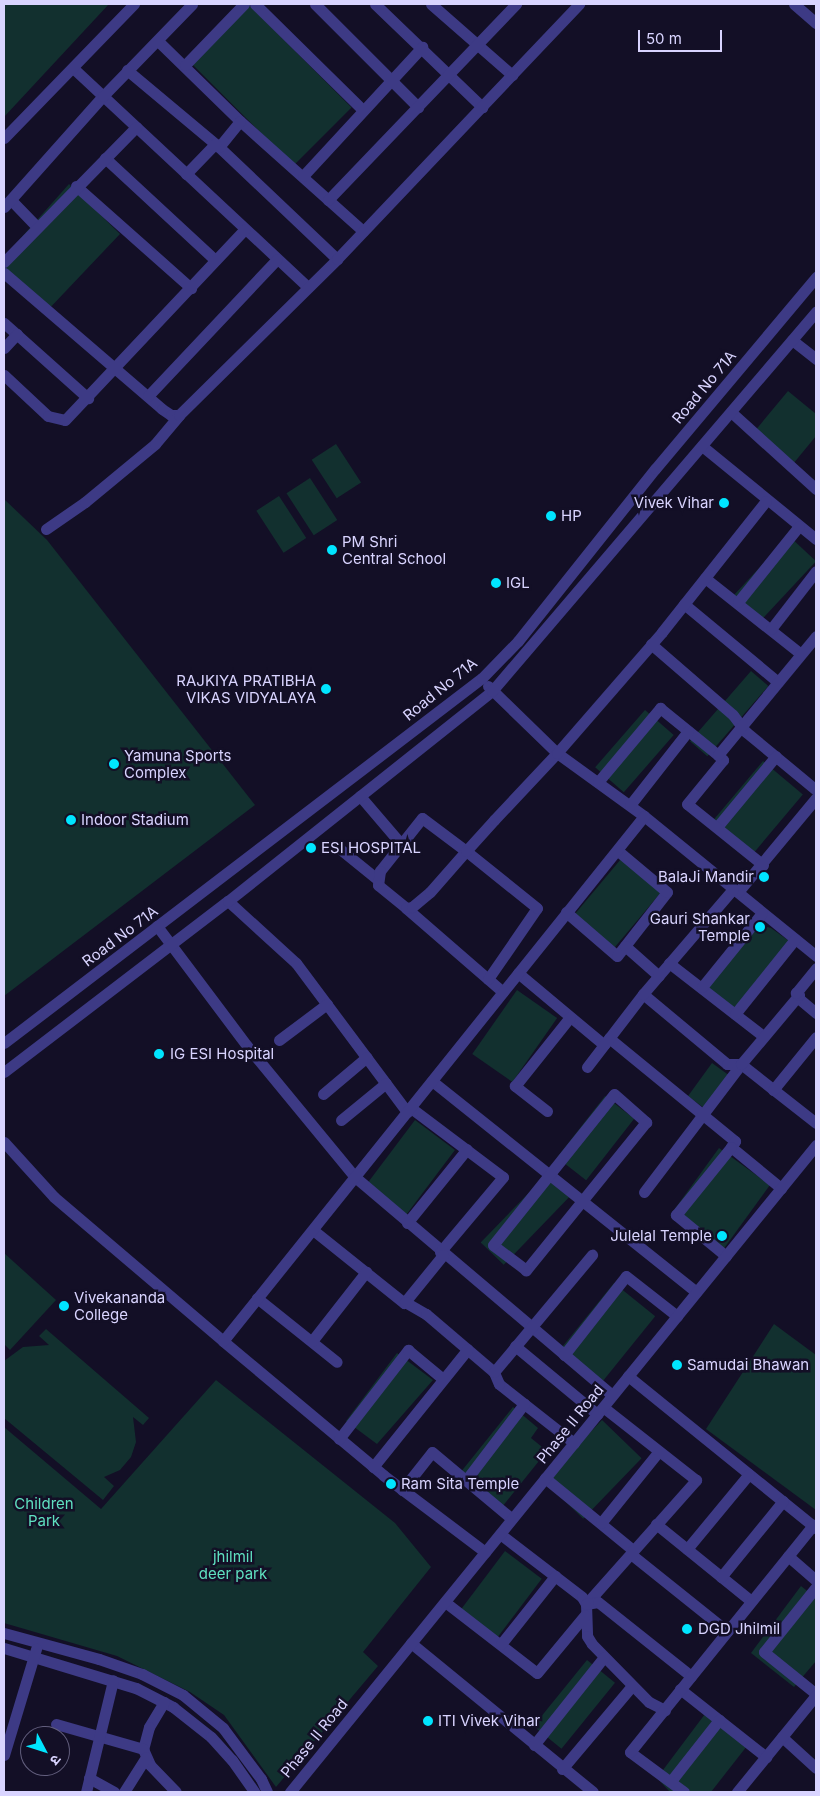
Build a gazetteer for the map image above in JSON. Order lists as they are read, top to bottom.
{
  "streets": {
    "street": ["Road No 71A", "Phase II Road"]
  },
  "parks": ["Children Park", "jhilmil deer park"],
  "places": [
    "Vivek Vihar",
    "HP",
    "PM Shri Central School",
    "IGL",
    "RAJKIYA PRATIBHA VIKAS VIDYALAYA",
    "Yamuna Sports Complex",
    "Indoor Stadium",
    "ESI HOSPITAL",
    "BalaJi Mandir",
    "Gauri Shankar Temple",
    "IG ESI Hospital",
    "Julelal Temple",
    "Vivekananda College",
    "Samudai Bhawan",
    "Ram Sita Temple",
    "DGD Jhilmil",
    "ITI Vivek Vihar"
  ],
  "scale_bar": "50 m",
  "north": "bottom right"
}
